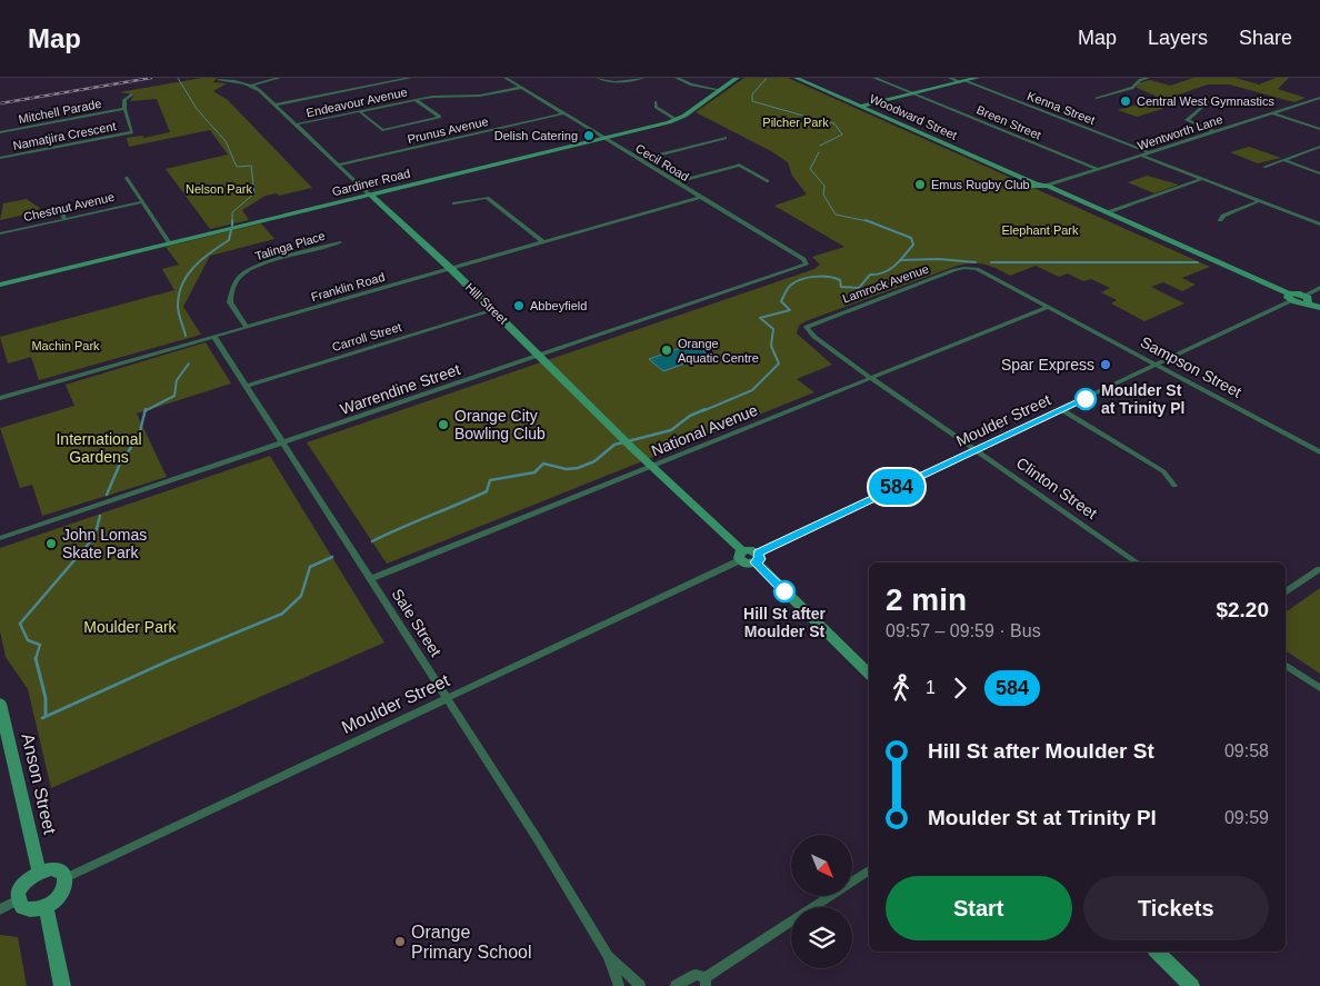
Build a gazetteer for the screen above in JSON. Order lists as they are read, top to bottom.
{
  "streets": {
    "street": [
      "Endeavour Avenue",
      "Kenna Street",
      "Mitchell Parade",
      "Woodward Street",
      "Breen Street",
      "Prunus Avenue",
      "Wentworth Lane",
      "Namatjira Crescent",
      "Cecil Road",
      "Gardiner Road",
      "Chestnut Avenue",
      "Talinga Place",
      "Lamrock Avenue",
      "Franklin Road",
      "Hill Street",
      "Carroll Street",
      "Sampson Street",
      "Warrendine Street",
      "Moulder Street",
      "National Avenue",
      "Clinton Street",
      "Sale Street",
      "Anson Street"
    ]
  },
  "crossings": [
    ["Endeavour Avenue", "Cecil Road"],
    ["Endeavour Avenue", "Hill Street"],
    ["Kenna Street", "Wentworth Lane"],
    ["Mitchell Parade", "Namatjira Crescent"],
    ["Woodward Street", "Wentworth Lane"],
    ["Breen Street", "Wentworth Lane"],
    ["Prunus Avenue", "Cecil Road"],
    ["Prunus Avenue", "Hill Street"],
    ["Cecil Road", "Gardiner Road"],
    ["Cecil Road", "Franklin Road"],
    ["Cecil Road", "Warrendine Street"],
    ["Gardiner Road", "Hill Street"],
    ["Talinga Place", "Franklin Road"],
    ["Lamrock Avenue", "Sampson Street"],
    ["Lamrock Avenue", "National Avenue"],
    ["Lamrock Avenue", "Clinton Street"],
    ["Franklin Road", "Hill Street"],
    ["Franklin Road", "Sale Street"],
    ["Hill Street", "Carroll Street"],
    ["Hill Street", "Warrendine Street"],
    ["Hill Street", "Moulder Street"],
    ["Hill Street", "National Avenue"],
    ["Carroll Street", "Sale Street"],
    ["Sampson Street", "Moulder Street"],
    ["Sampson Street", "National Avenue"],
    ["Warrendine Street", "Sale Street"],
    ["Moulder Street", "Clinton Street"],
    ["Moulder Street", "Sale Street"],
    ["Moulder Street", "Anson Street"],
    ["National Avenue", "Clinton Street"],
    ["National Avenue", "Sale Street"]
  ],
  "parks": [
    "Pilcher Park",
    "Nelson Park",
    "Elephant Park",
    "Machin Park",
    "International Gardens",
    "Moulder Park"
  ],
  "places": [
    "Central West Gymnastics",
    "Delish Catering",
    "Emus Rugby Club",
    "Abbeyfield",
    "Orange Aquatic Centre",
    "Spar Express",
    "Moulder St at Trinity Pl",
    "Orange City Bowling Club",
    "John Lomas Skate Park",
    "Hill St after Moulder St",
    "Orange Primary School"
  ],
  "lines": ["bus line 584"],
  "north": "bottom right",
  "page": {
    "header": "Map",
    "nav": ["Map", "Layers", "Share"],
    "on_map": "584",
    "heading": ["2 min", "09:57 – 09:59 · Bus", "$2.20"],
    "legs": ["1", "584"],
    "list": [
      {
        "name": "Hill St after Moulder St",
        "value": "09:58"
      },
      {
        "name": "Moulder St at Trinity Pl",
        "value": "09:59"
      }
    ],
    "buttons": ["Start", "Tickets"]
  }
}
